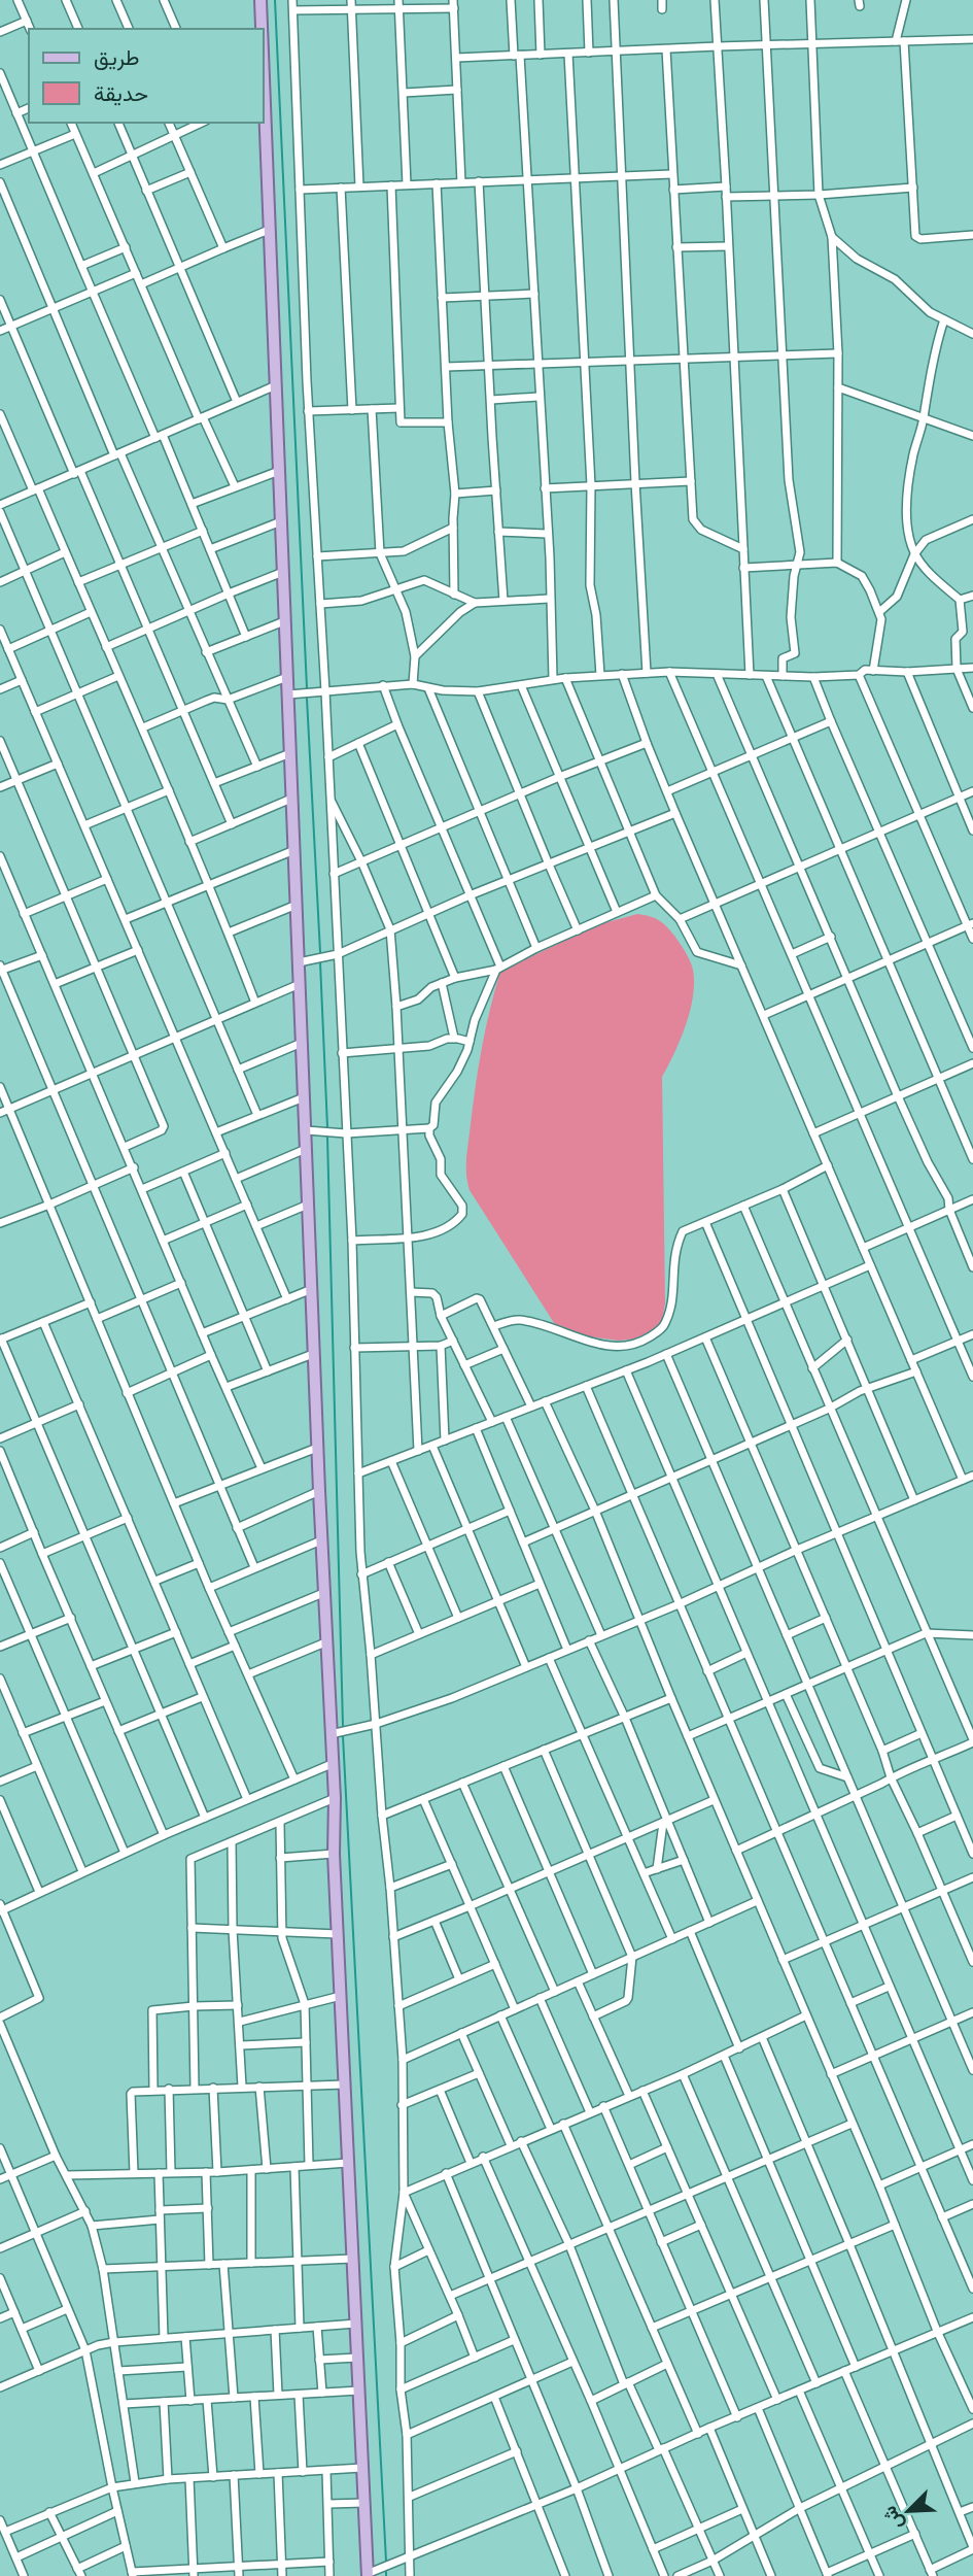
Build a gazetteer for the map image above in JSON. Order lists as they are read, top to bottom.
{
  "legend": ["طريق", "حديقة"],
  "north": "bottom left"
}
